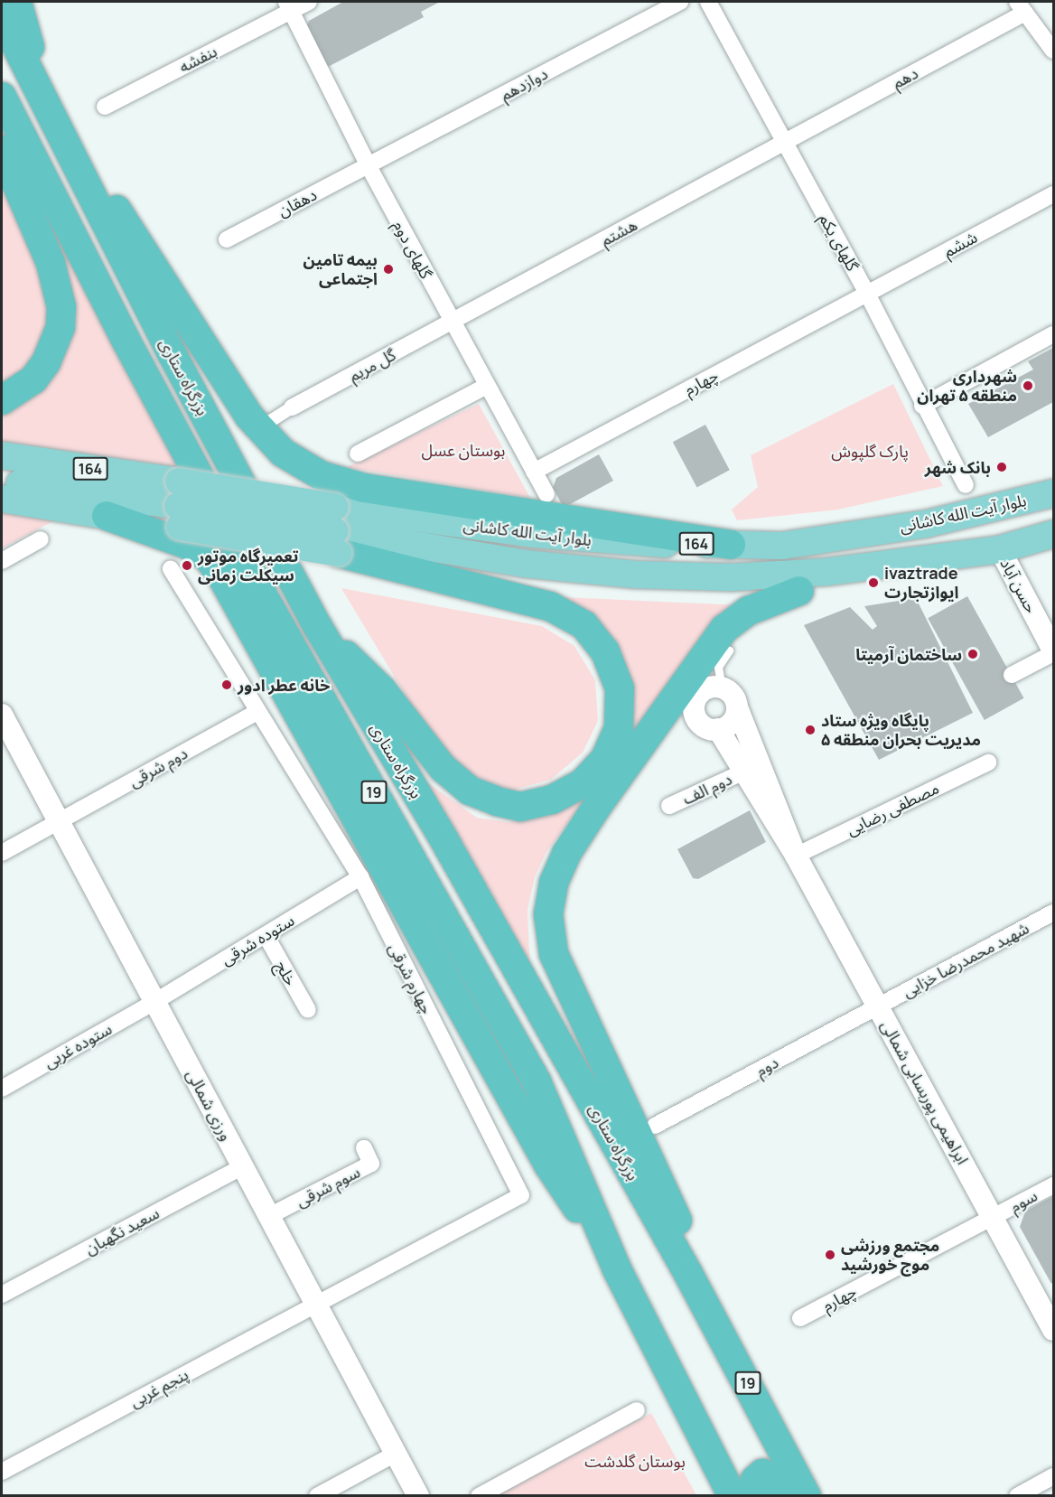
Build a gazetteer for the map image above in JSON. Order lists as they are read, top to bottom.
{
  "streets": {
    "highway": ["بزرگراه ستاری", "19"],
    "main road": ["164", "بلوار آیت الله کاشانی"],
    "street": [
      "بنفشه",
      "دهم",
      "دوازدهم",
      "دهقان",
      "هشتم",
      "گلهای یکم",
      "ششم",
      "گلهای دوم",
      "گل مریم",
      "چهارم",
      "حسن آباد",
      "دوم شرقی",
      "دوم الف",
      "مصطفی رضایی",
      "ستوده شرقی",
      "شهید محمدرضا خزایی",
      "خلج",
      "چهارم شرقی",
      "ستوده غربی",
      "دوم",
      "ابراهیمی پوربسابی شمالی",
      "ورزی شمالی",
      "سوم شرقی",
      "سوم",
      "سعید نگهبان",
      "پنجم غربی"
    ]
  },
  "crossings": [
    ["بنفشه", "گلهای دوم"],
    ["دهم", "هشتم"],
    ["دهم", "گلهای یکم"],
    ["دوازدهم", "دهقان"],
    ["دوازدهم", "گلهای دوم"],
    ["دهقان", "گلهای دوم"],
    ["هشتم", "گلهای یکم"],
    ["هشتم", "گلهای دوم"],
    ["هشتم", "گل مریم"],
    ["گلهای یکم", "ششم"],
    ["گلهای یکم", "چهارم"],
    ["ششم", "چهارم"],
    ["گلهای دوم", "گل مریم"],
    ["گلهای دوم", "چهارم"],
    ["چهارم", "ابراهیمی پوربسابی شمالی"],
    ["چهارم", "سوم"],
    ["بلوار آیت الله کاشانی", "حسن آباد"],
    ["دوم شرقی", "چهارم شرقی"],
    ["دوم شرقی", "ورزی شمالی"],
    ["دوم الف", "ابراهیمی پوربسابی شمالی"],
    ["مصطفی رضایی", "ابراهیمی پوربسابی شمالی"],
    ["ستوده شرقی", "خلج"],
    ["ستوده شرقی", "چهارم شرقی"],
    ["ستوده شرقی", "ستوده غربی"],
    ["ستوده شرقی", "ورزی شمالی"],
    ["شهید محمدرضا خزایی", "دوم"],
    ["شهید محمدرضا خزایی", "ابراهیمی پوربسابی شمالی"],
    ["چهارم شرقی", "ورزی شمالی"],
    ["چهارم شرقی", "پنجم غربی"],
    ["ستوده غربی", "ورزی شمالی"],
    ["دوم", "ابراهیمی پوربسابی شمالی"],
    ["ابراهیمی پوربسابی شمالی", "سوم"],
    ["ورزی شمالی", "سوم شرقی"],
    ["ورزی شمالی", "سعید نگهبان"],
    ["ورزی شمالی", "پنجم غربی"]
  ],
  "parks": ["بوستان عسل", "پارک گلپوش", "بوستان گلدشت"],
  "places": [
    "بیمه تامین اجتماعی",
    "شهرداری منطقه ۵ تهران",
    "بانک شهر",
    "تعمیرگاه موتور سیکلت زمانی",
    "ivaztrade ایوازتجارت",
    "ساختمان آرمیتا",
    "خانه عطر ادور",
    "پایگاه ویژه ستاد مدیریت بحران منطقه ۵",
    "مجتمع ورزشی موج خورشید"
  ]
}
